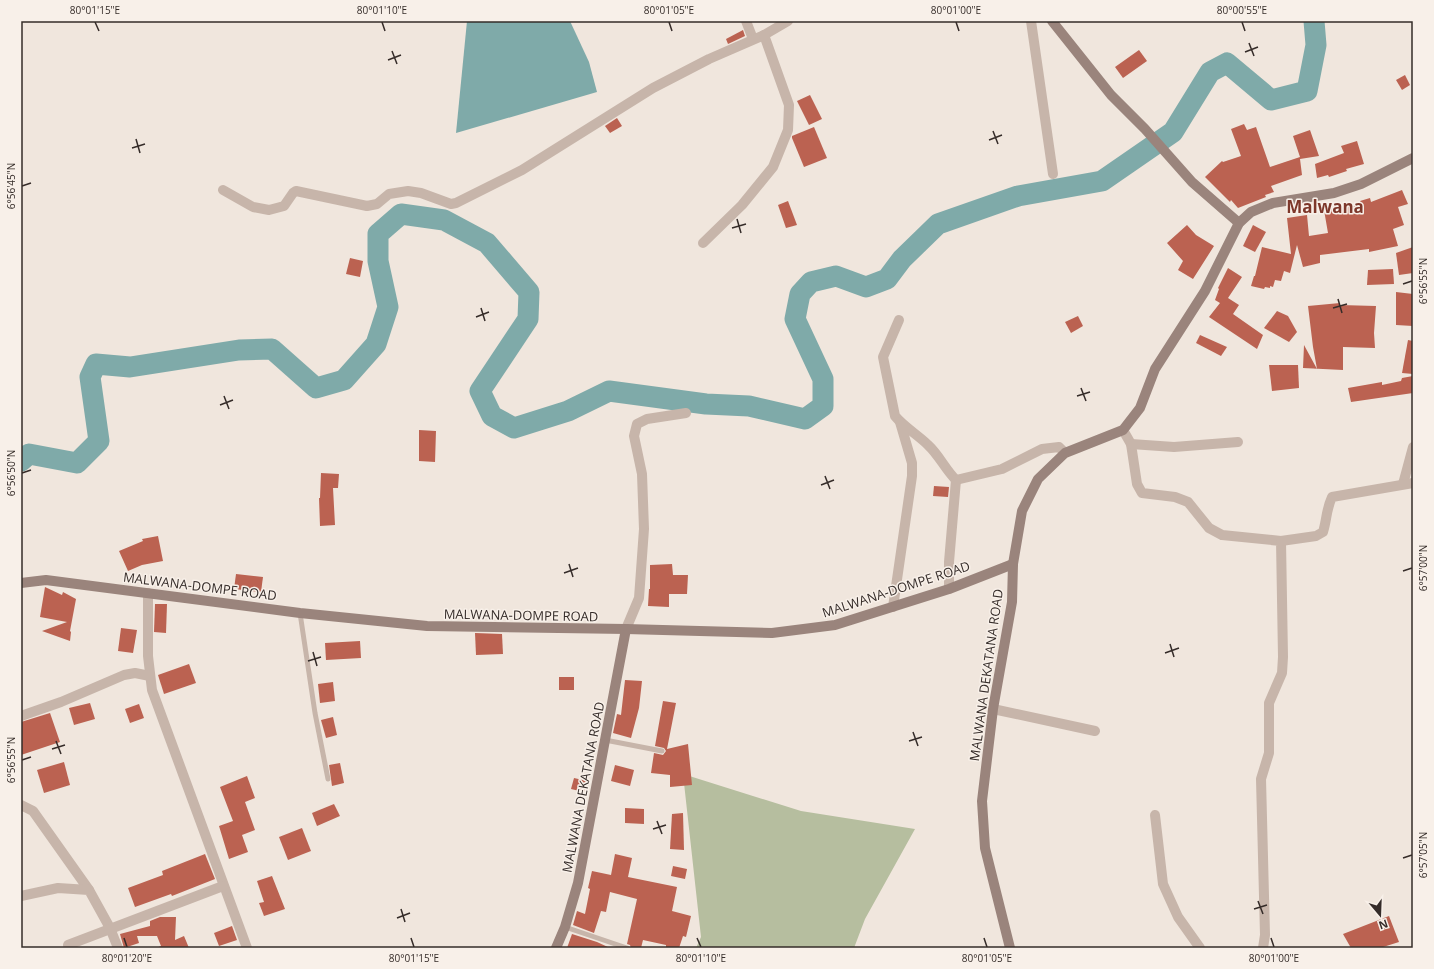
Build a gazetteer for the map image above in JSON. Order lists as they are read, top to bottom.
{
  "streets": {
    "street": ["MALWANA-DOMPE ROAD", "MALWANA DEKATANA ROAD"]
  },
  "crossings": [
    ["MALWANA-DOMPE ROAD", "MALWANA DEKATANA ROAD"]
  ],
  "districts": ["Malwana"],
  "north": "bottom",
  "coordinates": [
    "80°01'15\"E",
    "80°01'10\"E",
    "80°01'05\"E",
    "80°01'00\"E",
    "80°00'55\"E",
    "6°56'45\"N",
    "6°56'55\"N",
    "6°56'50\"N",
    "6°57'00\"N",
    "6°57'05\"N",
    "80°01'20\"E"
  ]
}
